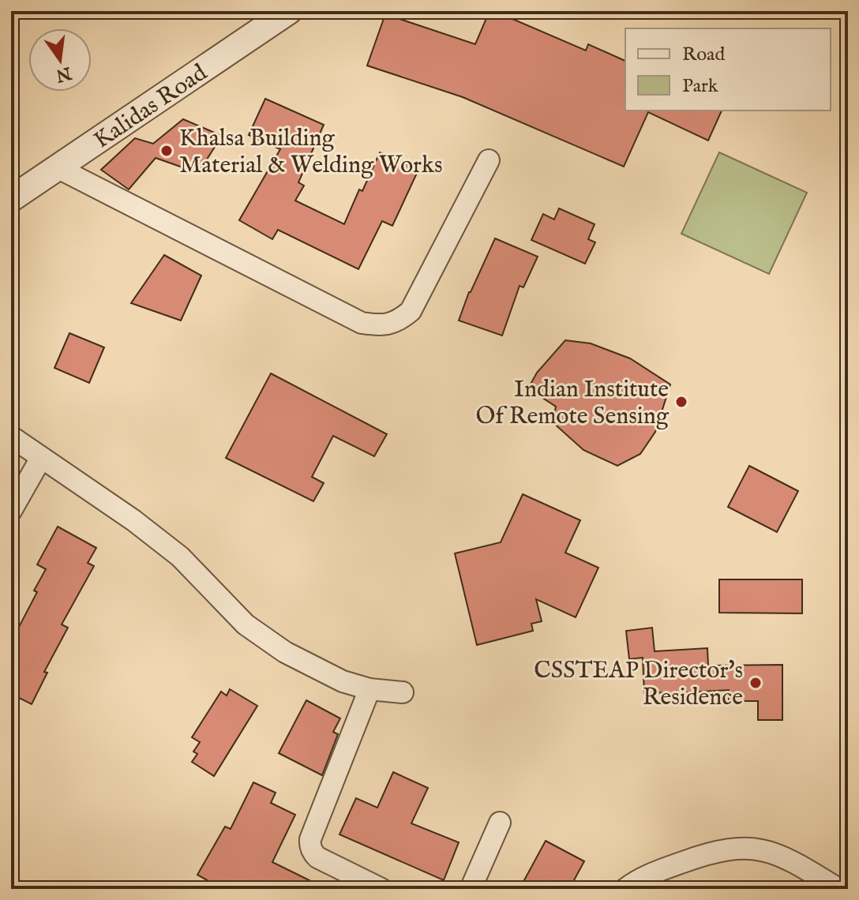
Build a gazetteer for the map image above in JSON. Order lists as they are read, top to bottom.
{
  "streets": {
    "street": ["Kalidas Road"]
  },
  "places": ["Khalsa Building Material & Welding Works", "Indian Institute Of Remote Sensing", "CSSTEAP Director's Residence"],
  "legend": ["Road", "Park"],
  "north": "bottom"
}
